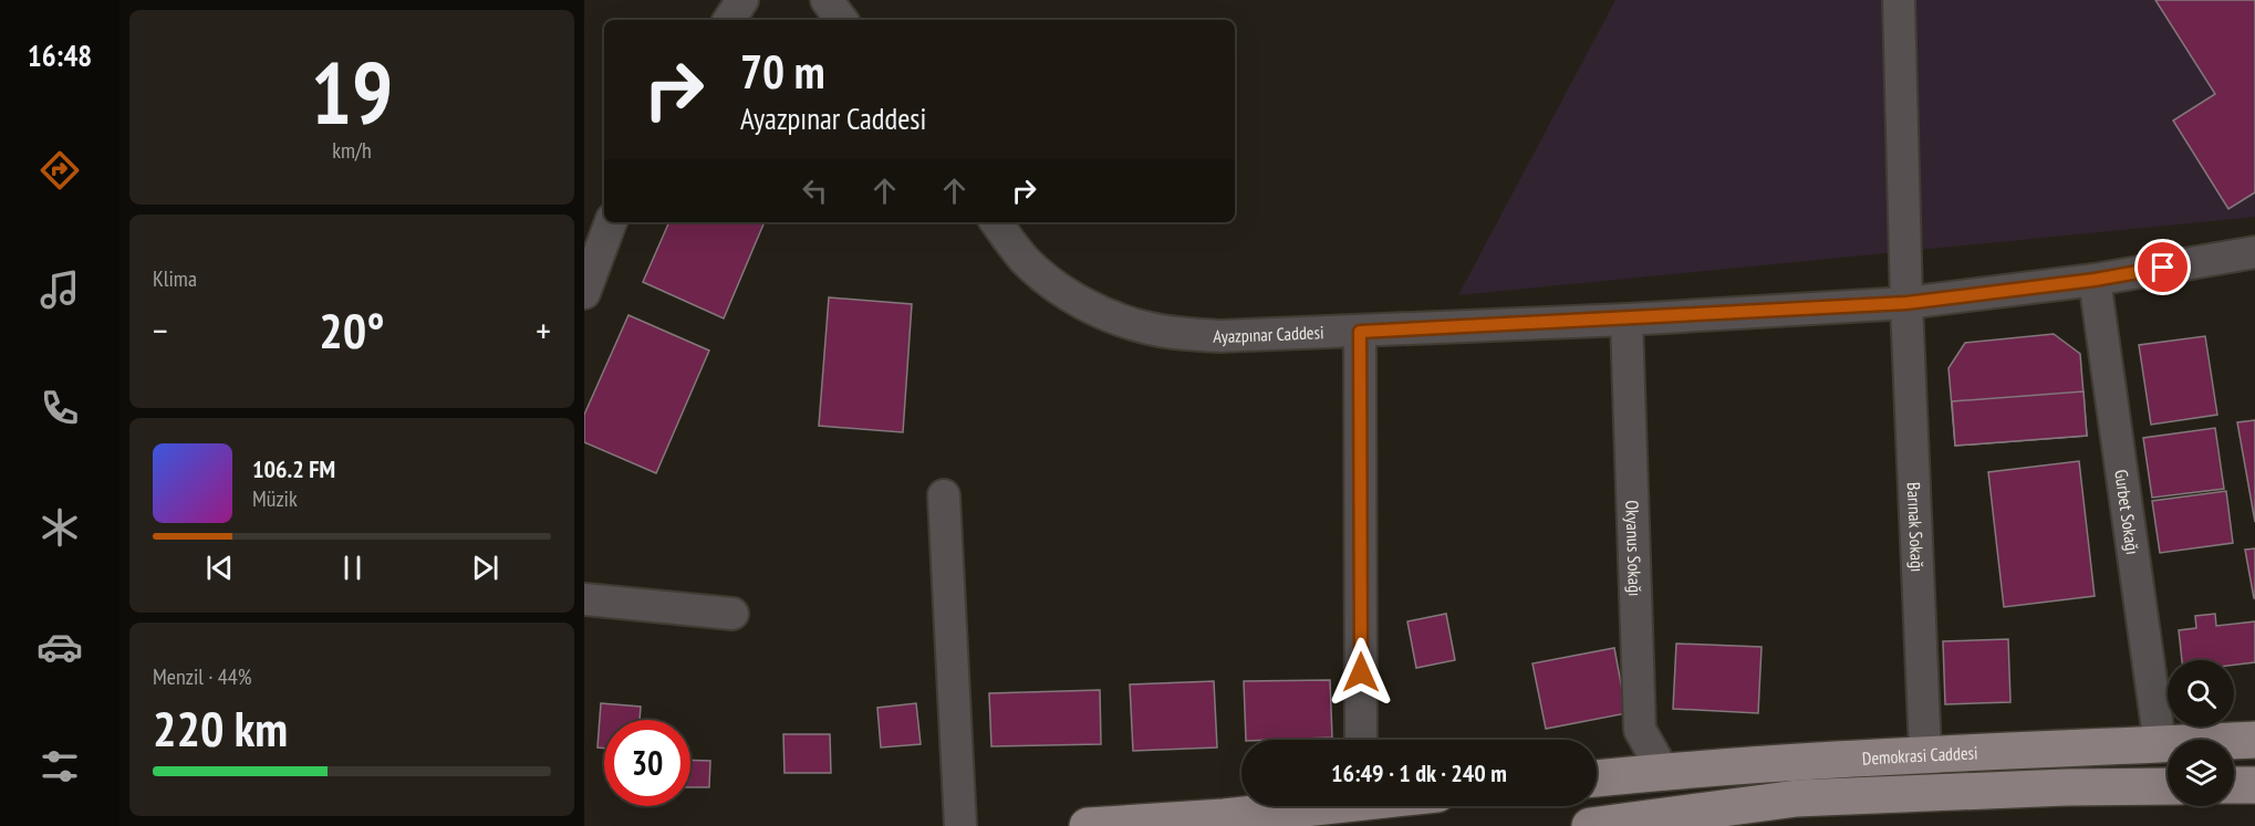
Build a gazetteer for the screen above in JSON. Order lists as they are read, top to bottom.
{
  "streets": {
    "main road": ["Demokrasi Caddesi"],
    "street": [
      "Ayazpınar Caddesi",
      "Gurbet Sokağı",
      "Barınak Sokağı",
      "Okyanus Sokağı"
    ]
  },
  "crossings": [
    ["Ayazpınar Caddesi", "Gurbet Sokağı"],
    ["Ayazpınar Caddesi", "Barınak Sokağı"],
    ["Ayazpınar Caddesi", "Okyanus Sokağı"],
    ["Gurbet Sokağı", "Demokrasi Caddesi"],
    ["Barınak Sokağı", "Demokrasi Caddesi"],
    ["Okyanus Sokağı", "Demokrasi Caddesi"]
  ],
  "page": {
    "tabs": "16:48",
    "tile": [
      ["19", "km/h"],
      "Klima",
      ["Menzil · 44%", "220 km"]
    ],
    "turn": ["70 m", "Ayazpınar Caddesi"],
    "heat": ["−", "20°", "+"],
    "song": ["106.2 FM", "Müzik"],
    "limit": "30",
    "trip": "16:49 · 1 dk · 240 m"
  }
}
